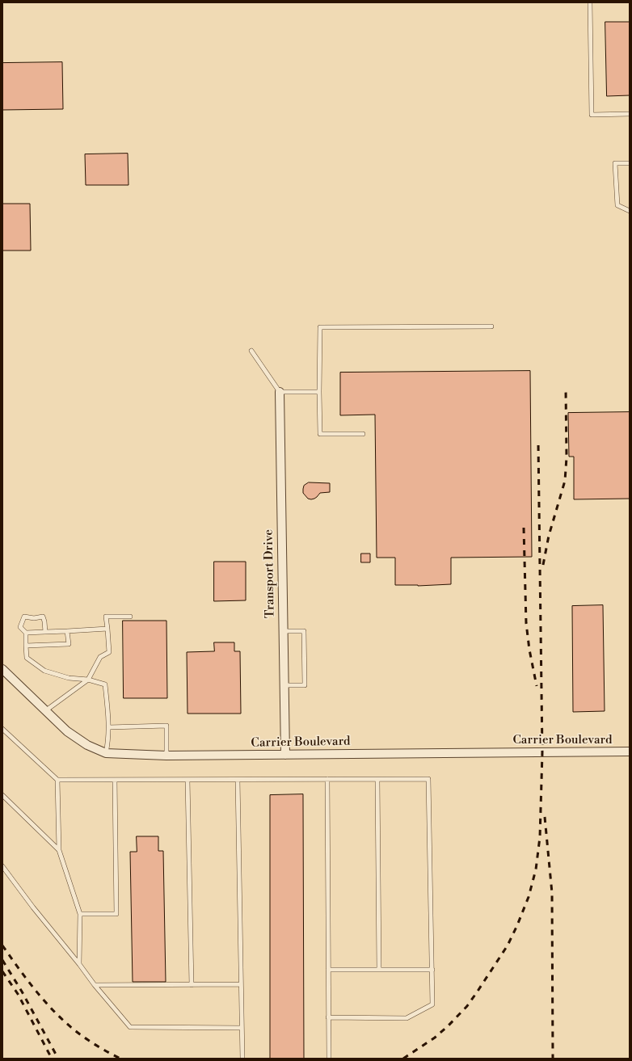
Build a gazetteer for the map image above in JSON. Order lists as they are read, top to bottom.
{
  "streets": {
    "street": ["Transport Drive", "Carrier Boulevard"]
  },
  "crossings": [
    ["Transport Drive", "Carrier Boulevard"]
  ]
}
